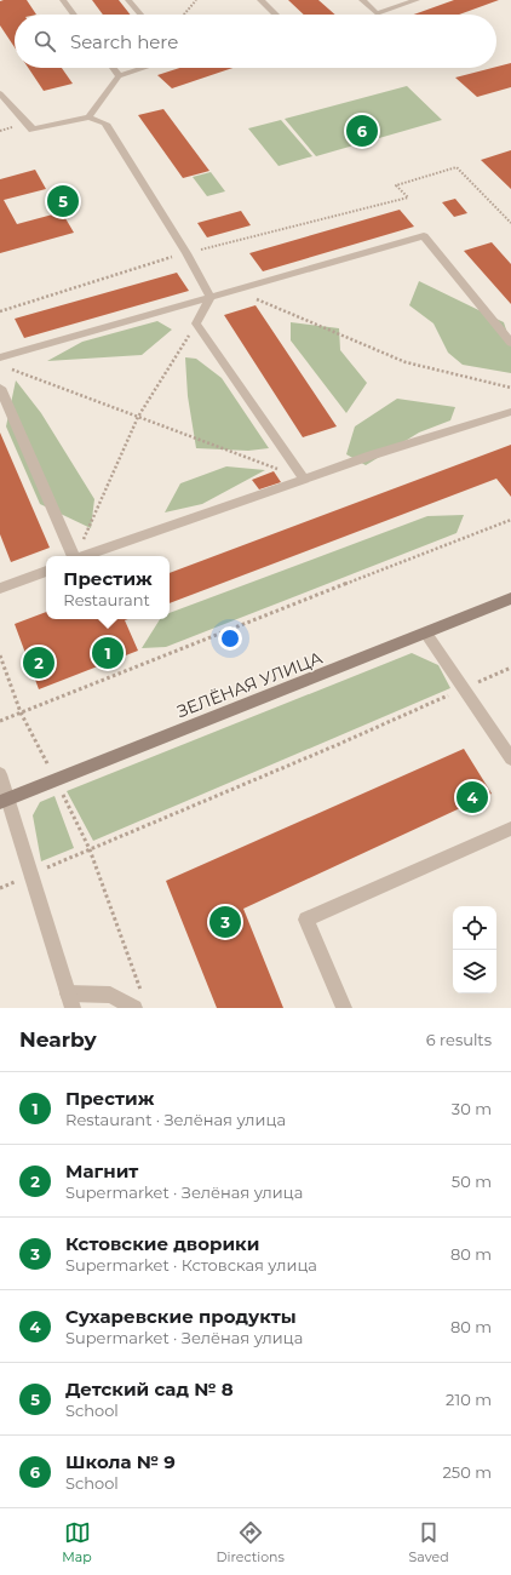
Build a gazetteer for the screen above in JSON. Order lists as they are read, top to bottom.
{
  "streets": {
    "main road": ["ЗЕЛЁНАЯ УЛИЦА"]
  },
  "page": {
    "search": "Search here",
    "pins": [
      "6",
      "5",
      "1",
      "2",
      "4",
      "3"
    ],
    "popup": ["Престиж", "Restaurant"],
    "heading": ["Nearby", "6 results"],
    "list": [
      {
        "mark": "1",
        "name": "Престиж",
        "note": "Restaurant · Зелёная улица",
        "value": "30 m"
      },
      {
        "mark": "2",
        "name": "Магнит",
        "note": "Supermarket · Зелёная улица",
        "value": "50 m"
      },
      {
        "mark": "3",
        "name": "Кстовские дворики",
        "note": "Supermarket · Кстовская улица",
        "value": "80 m"
      },
      {
        "mark": "4",
        "name": "Сухаревские продукты",
        "note": "Supermarket · Зелёная улица",
        "value": "80 m"
      },
      {
        "mark": "5",
        "name": "Детский сад № 8",
        "note": "School",
        "value": "210 m"
      },
      {
        "mark": "6",
        "name": "Школа № 9",
        "note": "School",
        "value": "250 m"
      }
    ],
    "nav": ["Map", "Directions", "Saved"]
  }
}
